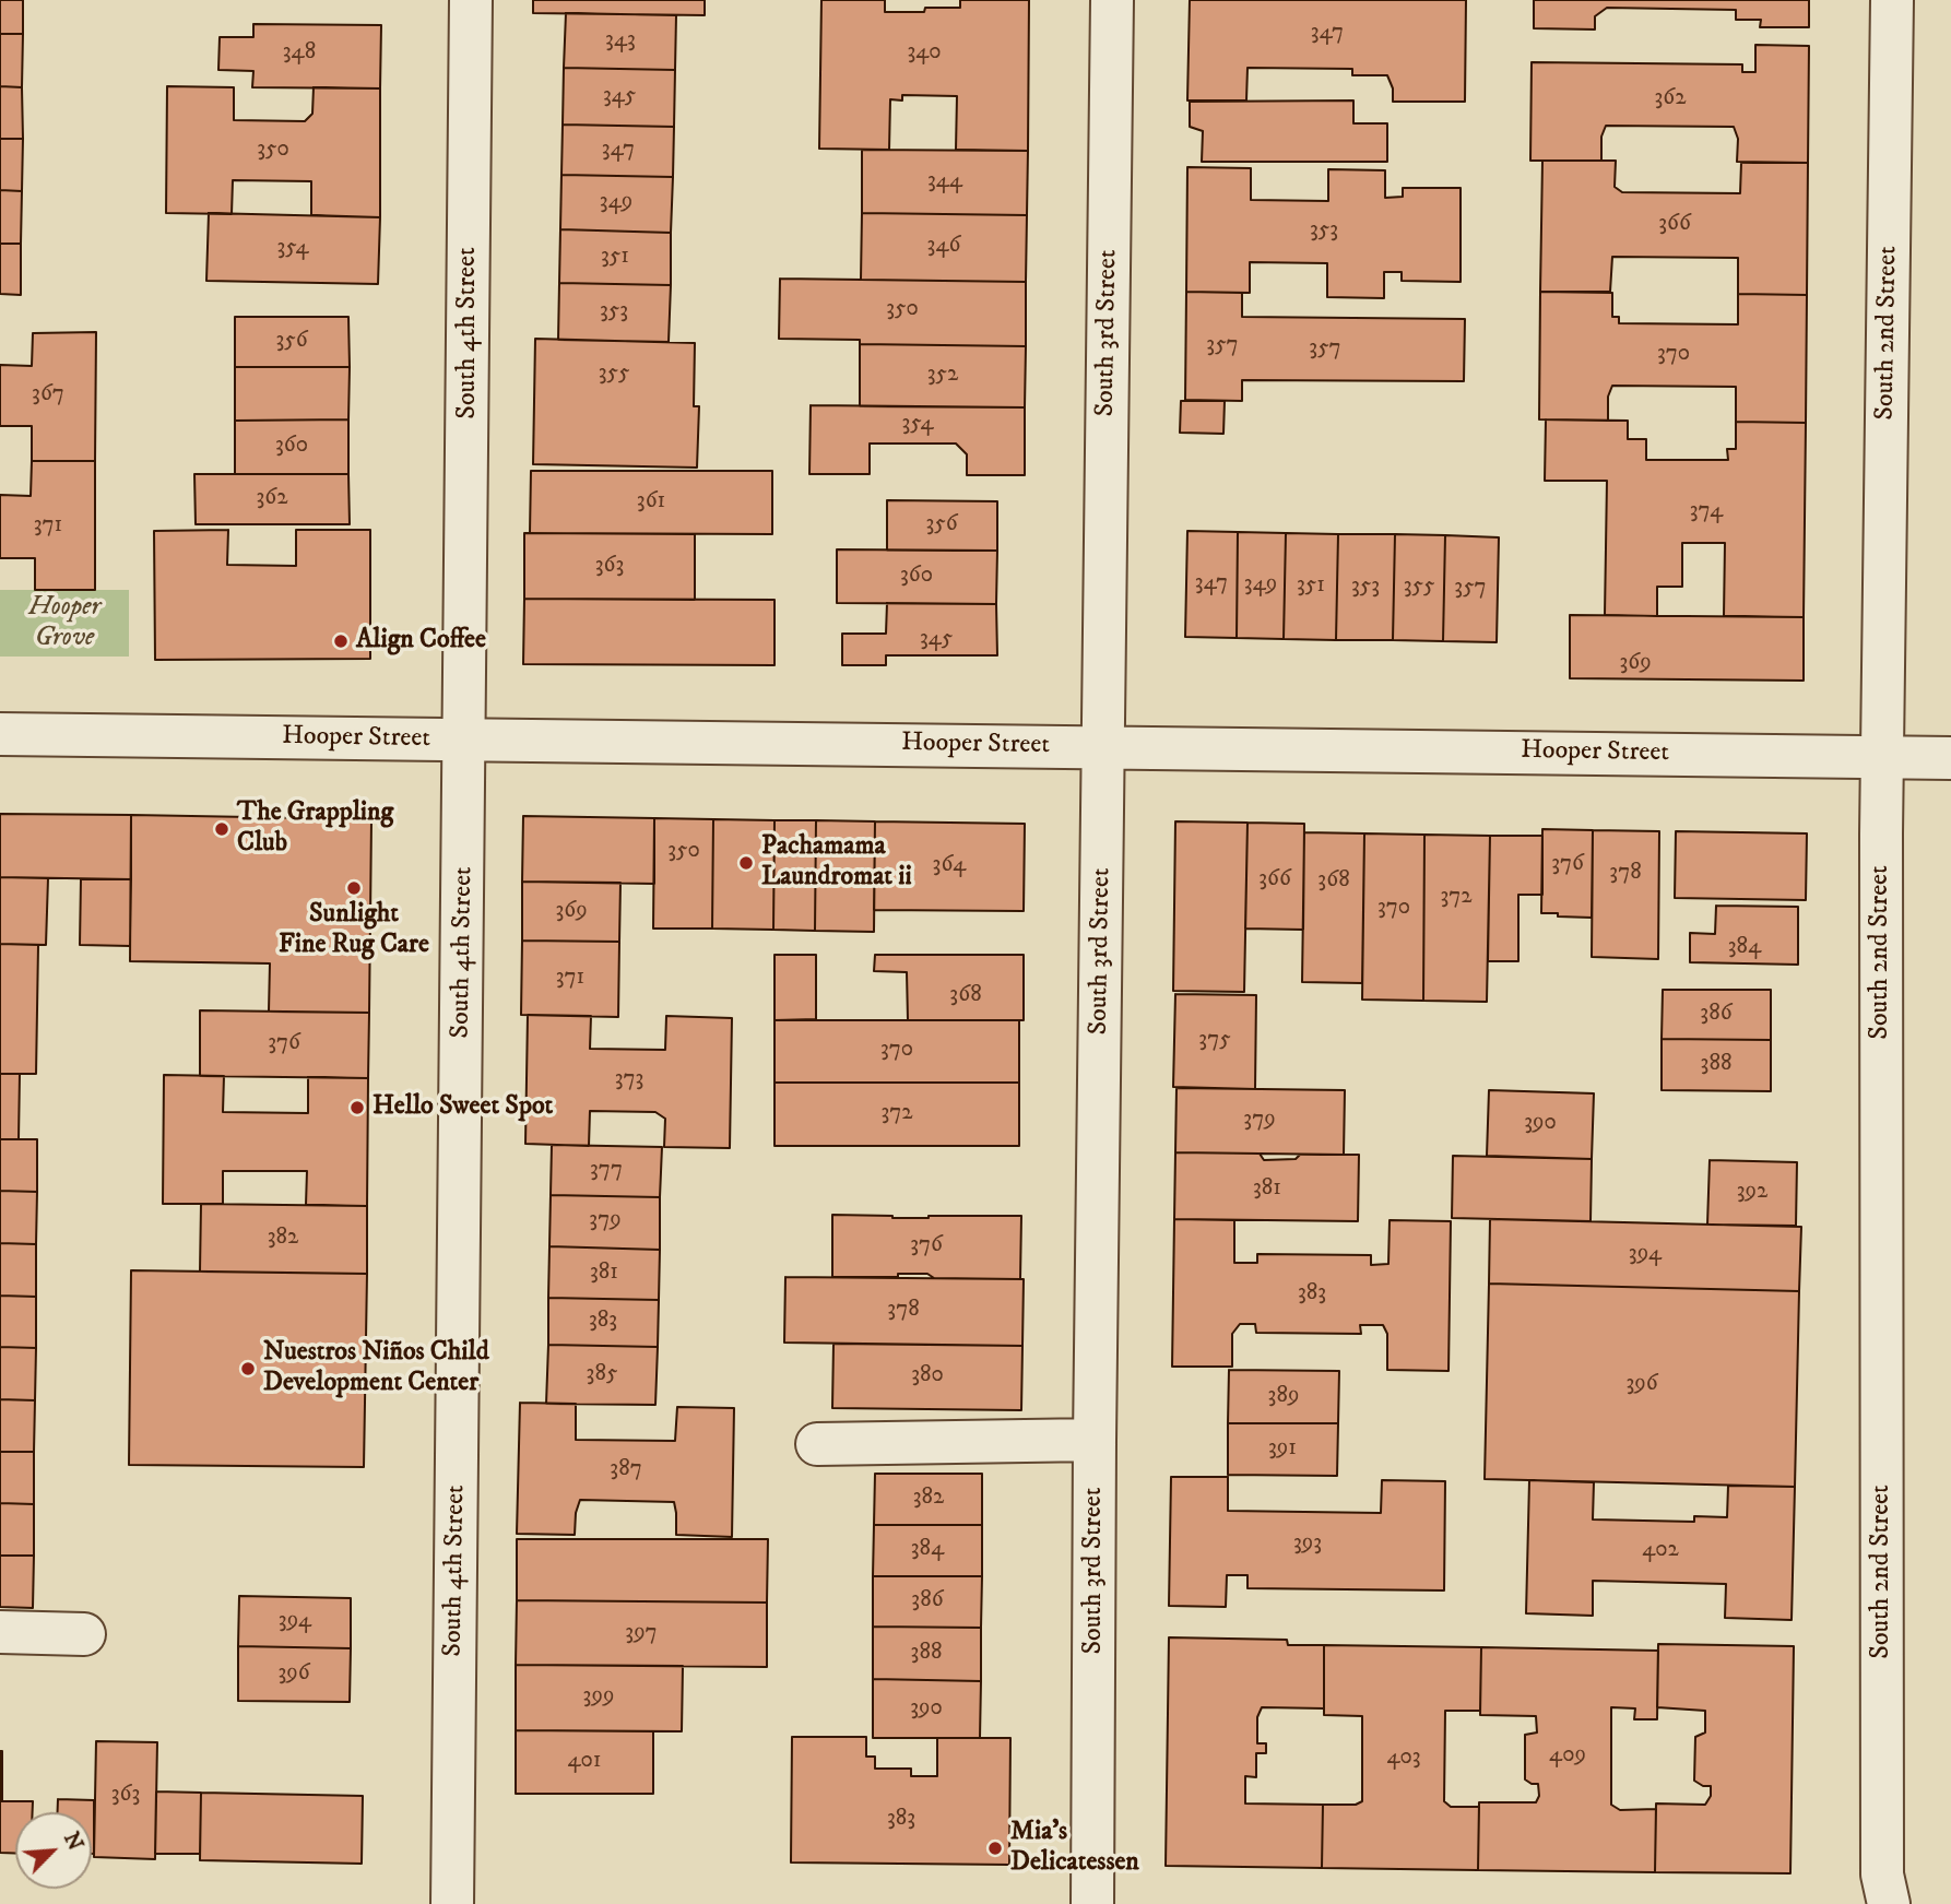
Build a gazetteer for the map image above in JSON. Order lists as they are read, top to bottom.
{
  "streets": {
    "street": [
      "South 4th Street",
      "South 3rd Street",
      "South 2nd Street",
      "Hooper Street"
    ]
  },
  "crossings": [
    ["South 4th Street", "Hooper Street"],
    ["South 3rd Street", "Hooper Street"],
    ["South 2nd Street", "Hooper Street"]
  ],
  "parks": ["Hooper Grove"],
  "places": [
    "Align Coffee",
    "The Grappling Club",
    "Pachamama Laundromat ii",
    "Sunlight Fine Rug Care",
    "Hello Sweet Spot",
    "Nuestros Niños Child Development Center",
    "Mia's Delicatessen"
  ],
  "house_numbers": [
    "347",
    "343",
    "348",
    "340",
    "345",
    "362",
    "350",
    "347",
    "344",
    "349",
    "366",
    "353",
    "346",
    "354",
    "351",
    "350",
    "353",
    "356",
    "357",
    "357",
    "370",
    "355",
    "352",
    "367",
    "354",
    "360",
    "362",
    "361",
    "374",
    "356",
    "371",
    "363",
    "360",
    "347",
    "349",
    "351",
    "353",
    "355",
    "357",
    "345",
    "369",
    "350",
    "376",
    "364",
    "378",
    "366",
    "368",
    "372",
    "370",
    "369",
    "384",
    "371",
    "368",
    "386",
    "375",
    "376",
    "370",
    "388",
    "373",
    "372",
    "379",
    "390",
    "377",
    "381",
    "392",
    "379",
    "382",
    "376",
    "394",
    "381",
    "383",
    "378",
    "383",
    "385",
    "380",
    "396",
    "389",
    "391",
    "387",
    "382",
    "393",
    "384",
    "402",
    "386",
    "394",
    "397",
    "388",
    "396",
    "399",
    "390",
    "409",
    "403",
    "401",
    "363",
    "383"
  ],
  "north": "top right"
}
